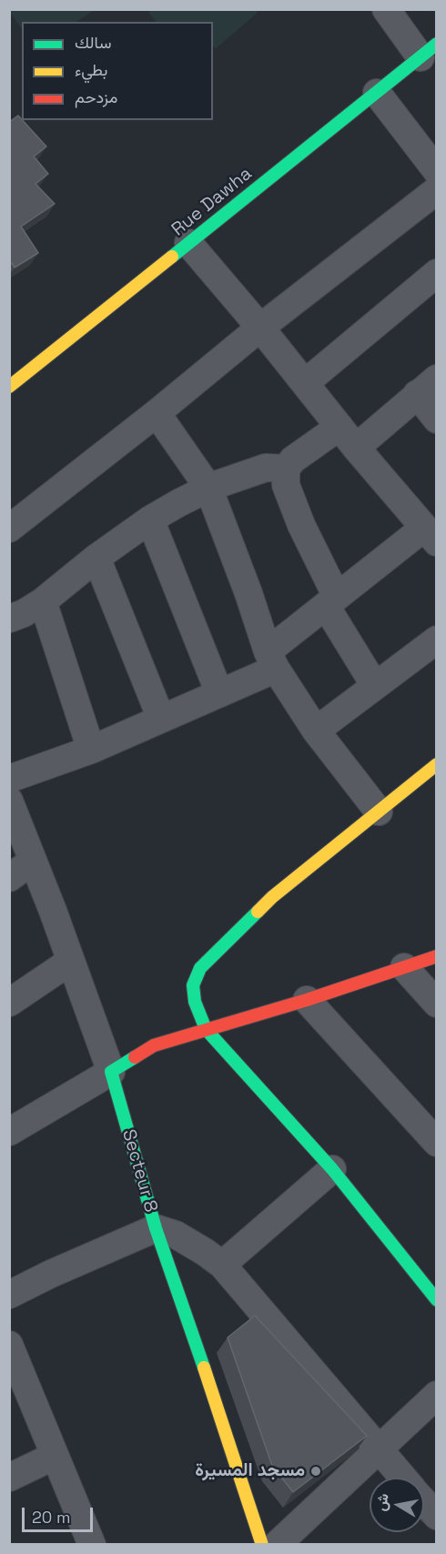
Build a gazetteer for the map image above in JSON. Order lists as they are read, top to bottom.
{
  "streets": {
    "street": ["Rue Dawha", "Secteur 8"]
  },
  "places": ["مسجد المسيرة"],
  "legend": ["سالك", "بطيء", "مزدحم"],
  "scale_bar": "20 m",
  "north": "left"
}
